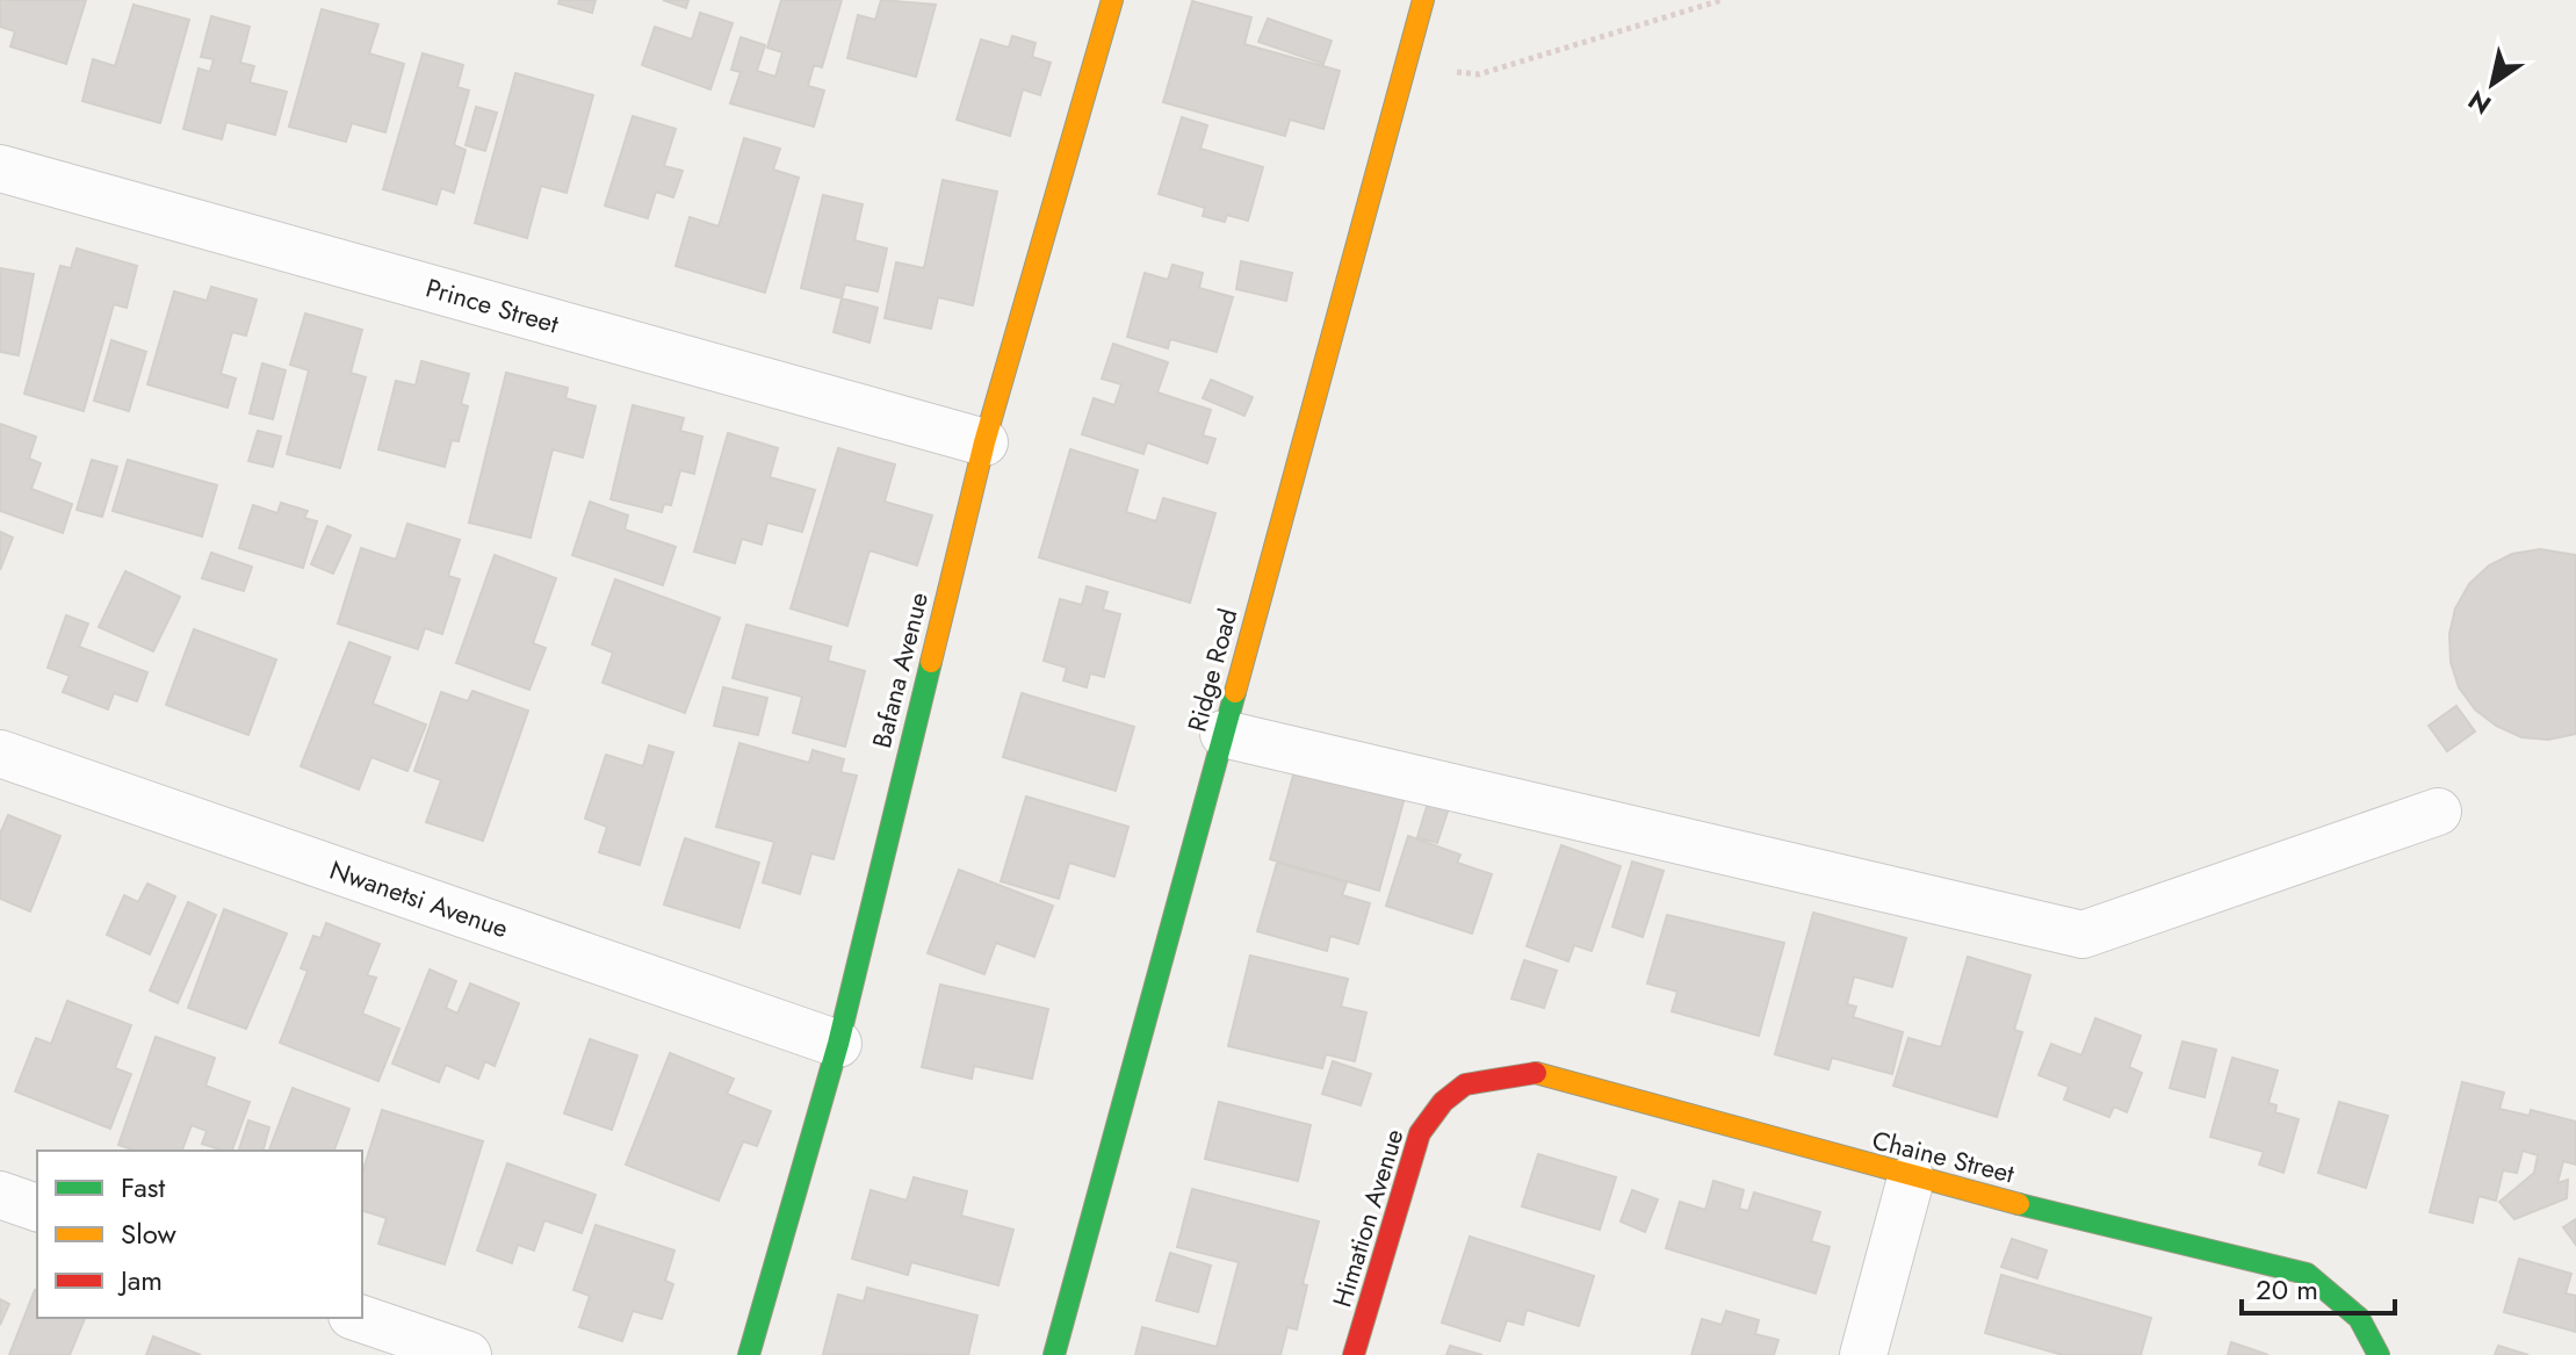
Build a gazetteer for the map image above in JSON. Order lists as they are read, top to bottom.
{
  "streets": {
    "street": [
      "Prince Street",
      "Bafana Avenue",
      "Ridge Road",
      "Nwanetsi Avenue",
      "Chaine Street",
      "Himation Avenue"
    ]
  },
  "crossings": [
    ["Prince Street", "Bafana Avenue"],
    ["Bafana Avenue", "Nwanetsi Avenue"],
    ["Chaine Street", "Himation Avenue"]
  ],
  "legend": ["Fast", "Slow", "Jam"],
  "scale_bar": "20 m",
  "north": "bottom left"
}
